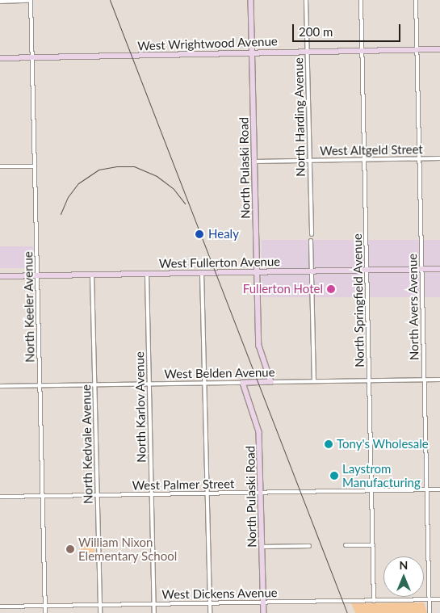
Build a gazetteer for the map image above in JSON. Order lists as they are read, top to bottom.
{
  "streets": {
    "main road": [
      "West Wrightwood Avenue",
      "North Pulaski Road",
      "West Fullerton Avenue",
      "West Belden Avenue"
    ],
    "street": [
      "North Harding Avenue",
      "West Altgeld Street",
      "North Springfield Avenue",
      "North Keeler Avenue",
      "North Avers Avenue",
      "North Karlov Avenue",
      "North Kedvale Avenue",
      "West Palmer Street",
      "West Dickens Avenue"
    ]
  },
  "crossings": [
    ["West Wrightwood Avenue", "North Harding Avenue"],
    ["West Wrightwood Avenue", "North Pulaski Road"],
    ["West Wrightwood Avenue", "North Springfield Avenue"],
    ["West Wrightwood Avenue", "North Keeler Avenue"],
    ["West Wrightwood Avenue", "North Avers Avenue"],
    ["North Harding Avenue", "West Altgeld Street"],
    ["West Altgeld Street", "North Pulaski Road"],
    ["West Altgeld Street", "North Springfield Avenue"],
    ["West Altgeld Street", "North Avers Avenue"],
    ["North Pulaski Road", "West Fullerton Avenue"],
    ["North Pulaski Road", "West Belden Avenue"],
    ["North Pulaski Road", "West Palmer Street"],
    ["North Pulaski Road", "West Dickens Avenue"],
    ["West Fullerton Avenue", "North Springfield Avenue"],
    ["West Fullerton Avenue", "North Keeler Avenue"],
    ["West Fullerton Avenue", "North Avers Avenue"],
    ["West Fullerton Avenue", "North Karlov Avenue"],
    ["West Fullerton Avenue", "North Kedvale Avenue"],
    ["North Springfield Avenue", "West Belden Avenue"],
    ["North Springfield Avenue", "West Palmer Street"],
    ["North Springfield Avenue", "West Dickens Avenue"],
    ["North Keeler Avenue", "West Belden Avenue"],
    ["North Keeler Avenue", "West Palmer Street"],
    ["North Keeler Avenue", "West Dickens Avenue"],
    ["North Avers Avenue", "West Belden Avenue"],
    ["North Avers Avenue", "West Palmer Street"],
    ["North Avers Avenue", "West Dickens Avenue"],
    ["West Belden Avenue", "North Karlov Avenue"],
    ["West Belden Avenue", "North Kedvale Avenue"],
    ["North Karlov Avenue", "West Palmer Street"],
    ["North Karlov Avenue", "West Dickens Avenue"],
    ["North Kedvale Avenue", "West Palmer Street"],
    ["North Kedvale Avenue", "West Dickens Avenue"]
  ],
  "places": [
    "Healy",
    "Fullerton Hotel",
    "Tony's Wholesale",
    "Laystrom Manufacturing",
    "William Nixon Elementary School"
  ],
  "scale_bar": "200 m",
  "north": "top"
}
